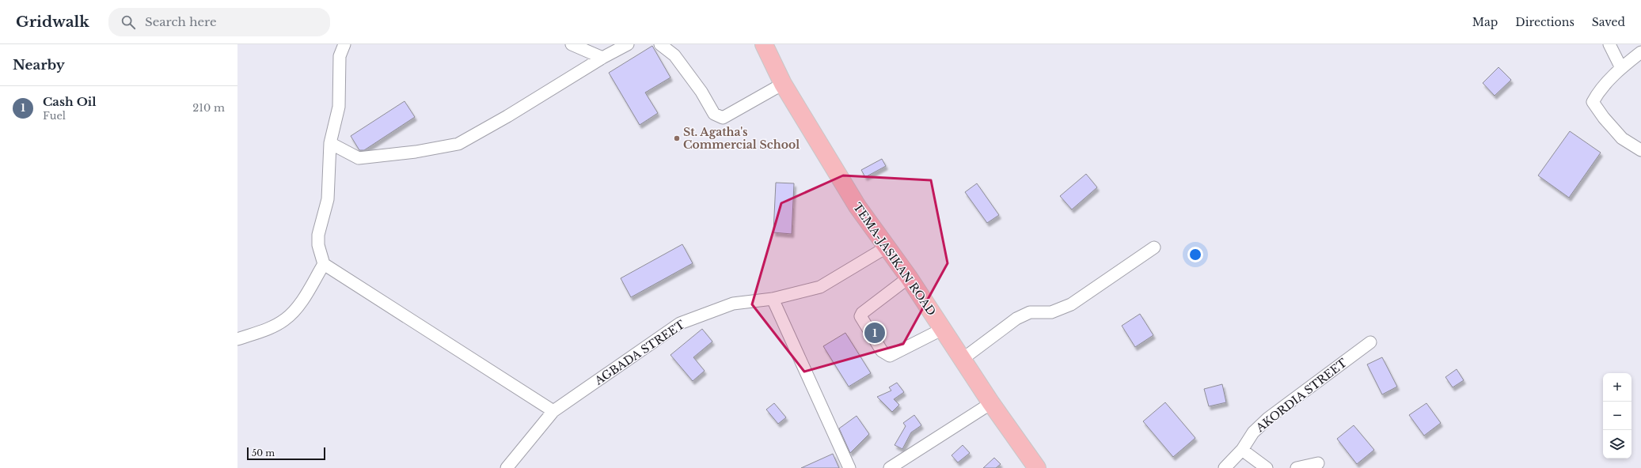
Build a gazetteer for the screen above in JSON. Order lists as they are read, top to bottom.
{
  "streets": {
    "highway": ["TEMA-JASIKAN ROAD"],
    "street": ["AGBADA STREET", "AKORDIA STREET"]
  },
  "crossings": [
    ["TEMA-JASIKAN ROAD", "AGBADA STREET"]
  ],
  "places": ["St. Agatha's Commercial School"],
  "scale_bar": "50 m",
  "page": {
    "header": "Gridwalk",
    "search": "Search here",
    "nav": ["Map", "Directions", "Saved"],
    "heading": "Nearby",
    "list": [
      {
        "mark": "1",
        "name": "Cash Oil",
        "note": "Fuel",
        "value": "210 m"
      }
    ],
    "pins": "1",
    "map_buttons": ["+", "−"],
    "scale": "50 m"
  }
}
